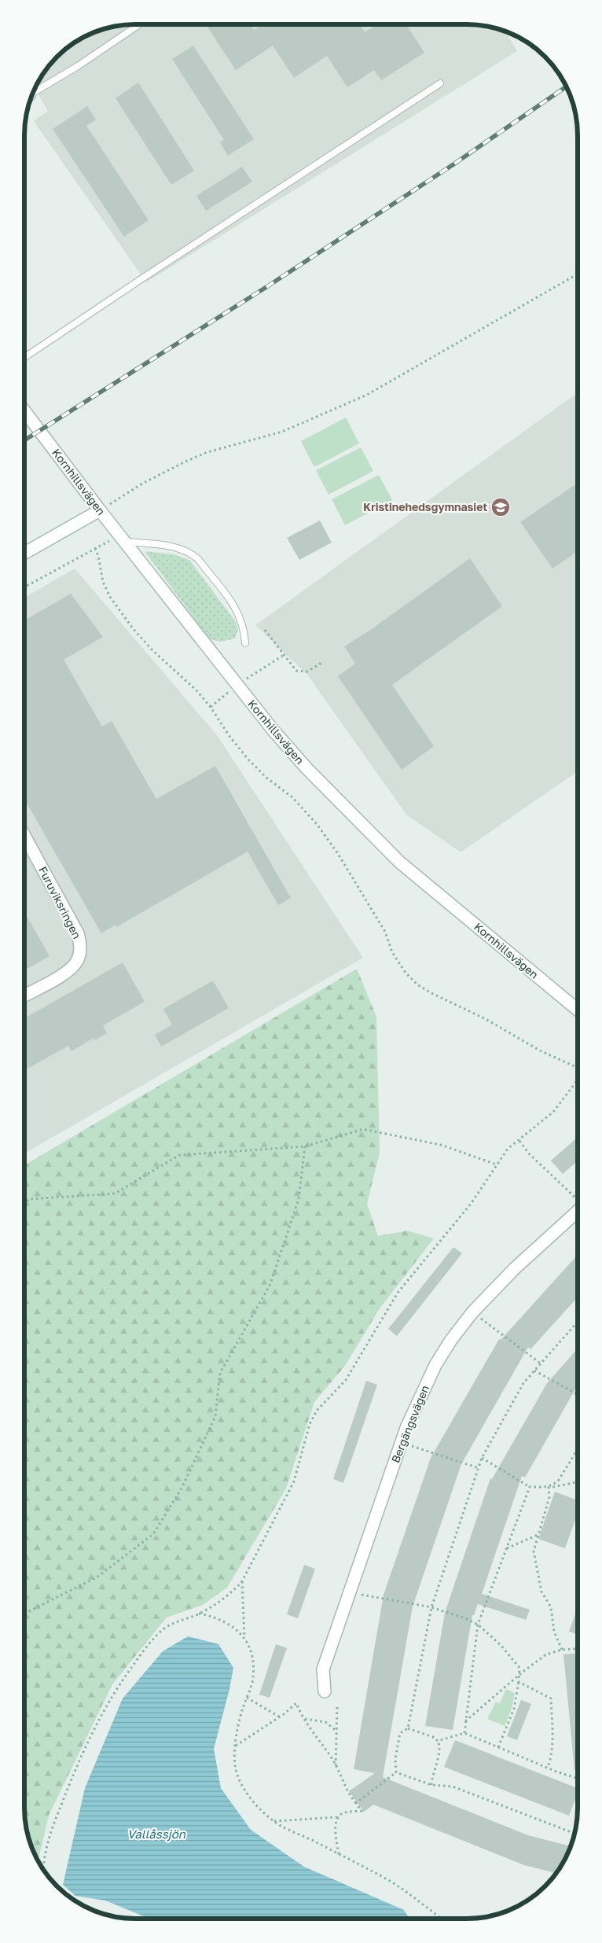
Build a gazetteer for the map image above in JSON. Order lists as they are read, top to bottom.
{
  "streets": {
    "street": ["Kornhillsvägen", "Furuviksringen", "Bergängsvägen"]
  },
  "water": ["Vallåssjön"],
  "places": {
    "school or university": ["Kristinehedsgymnasiet"]
  }
}
